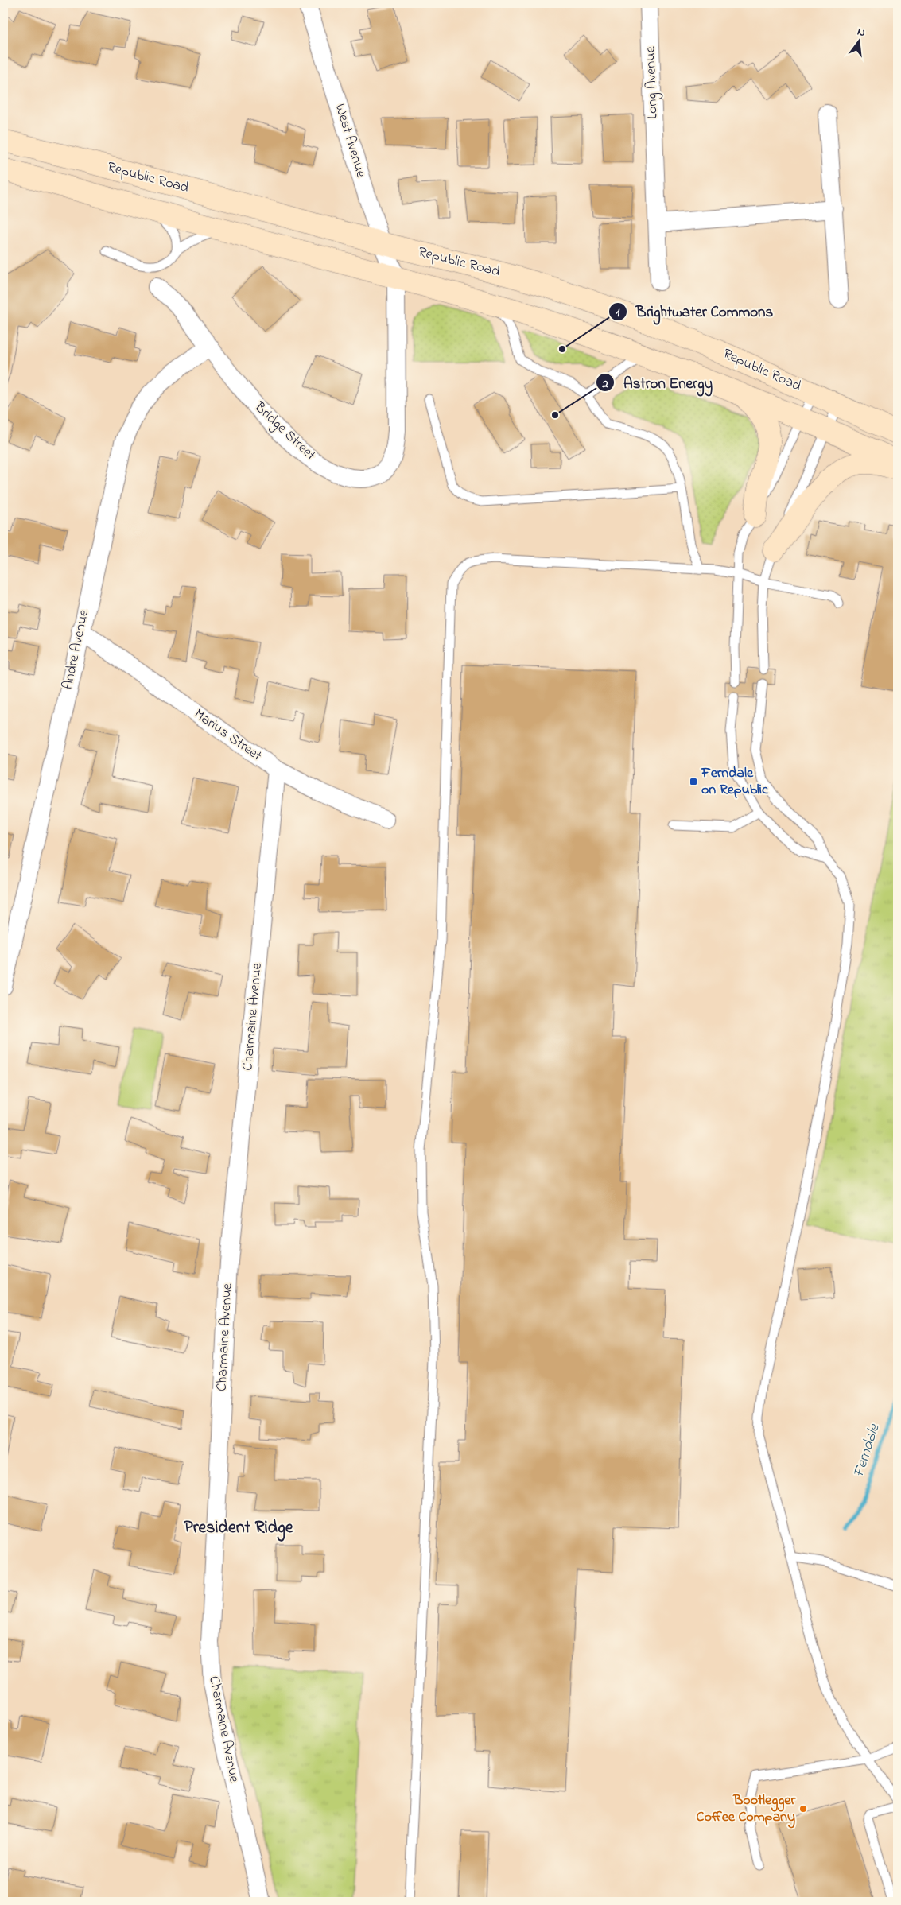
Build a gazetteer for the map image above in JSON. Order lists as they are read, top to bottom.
{
  "streets": {
    "main road": ["Republic Road"],
    "street": [
      "Long Avenue",
      "West Avenue",
      "Bridge Street",
      "Andre Avenue",
      "Marius Street",
      "Charmaine Avenue"
    ]
  },
  "crossings": [
    ["West Avenue", "Republic Road"],
    ["West Avenue", "Bridge Street"],
    ["Republic Road", "Bridge Street"],
    ["Bridge Street", "Andre Avenue"],
    ["Andre Avenue", "Marius Street"],
    ["Marius Street", "Charmaine Avenue"]
  ],
  "districts": ["President Ridge"],
  "water": ["Ferndale"],
  "places": {
    "other": ["Brightwater Commons", "Astron Energy", "Bootlegger Coffee Company"],
    "transit": ["Ferndale on Republic"]
  },
  "north": "top"
}
